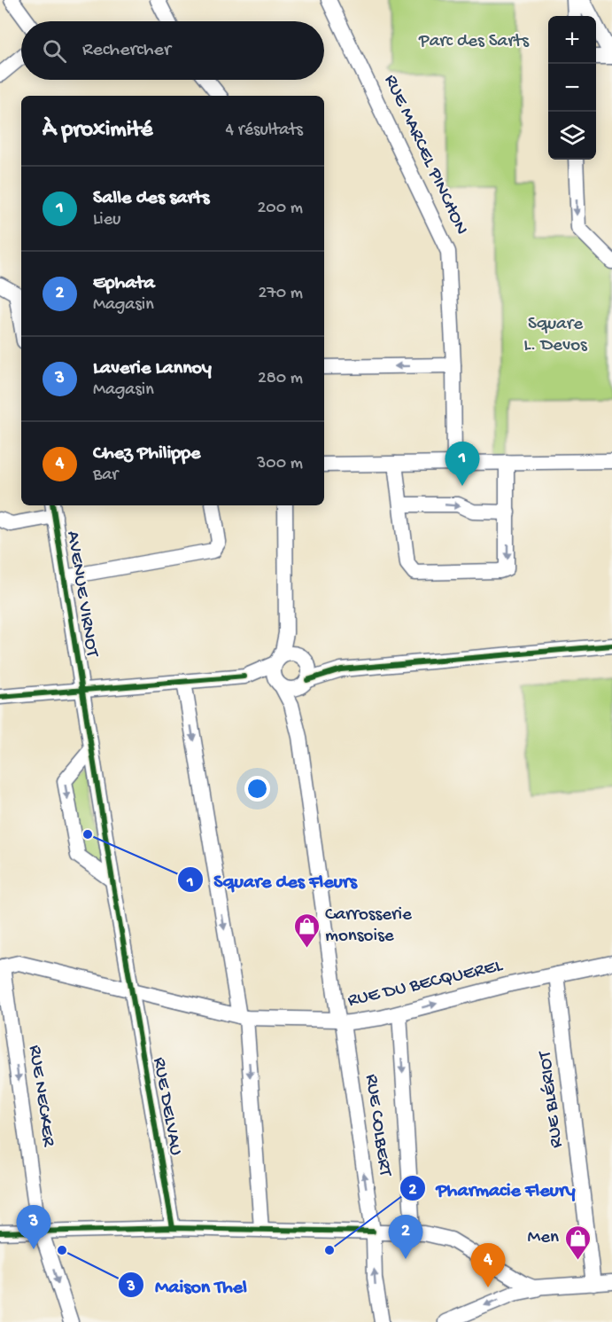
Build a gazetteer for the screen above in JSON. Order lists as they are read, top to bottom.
{
  "streets": {
    "street": [
      "RUE MARCEL PINCHON",
      "AVENUE VIRNOT",
      "RUE DU BECQUEREL",
      "RUE NECKER",
      "RUE BLÉRIOT",
      "RUE DELVAU",
      "RUE COLBERT"
    ]
  },
  "crossings": [
    ["AVENUE VIRNOT", "RUE DELVAU"],
    ["RUE DU BECQUEREL", "RUE NECKER"],
    ["RUE DU BECQUEREL", "RUE BLÉRIOT"],
    ["RUE DU BECQUEREL", "RUE DELVAU"],
    ["RUE DU BECQUEREL", "RUE COLBERT"]
  ],
  "one_way": ["RUE NECKER"],
  "parks": ["Parc des Sarts", "Square L. Devos"],
  "places": {
    "other": ["Square des Fleurs", "Maison Thel", "Pharmacie Fleury"],
    "shop": ["Carrosserie monsoise", "Men"]
  },
  "page": {
    "map_buttons": ["+", "−"],
    "search": "Rechercher",
    "heading": ["À proximité", "4 résultats"],
    "list": [
      {
        "mark": "1",
        "name": "Salle des sarts",
        "note": "Lieu",
        "value": "200 m"
      },
      {
        "mark": "2",
        "name": "Ephata",
        "note": "Magasin",
        "value": "270 m"
      },
      {
        "mark": "3",
        "name": "Laverie Lannoy",
        "note": "Magasin",
        "value": "280 m"
      },
      {
        "mark": "4",
        "name": "Chez Philippe",
        "note": "Bar",
        "value": "300 m"
      }
    ],
    "pins": [
      "1",
      "3",
      "2",
      "4"
    ]
  }
}
